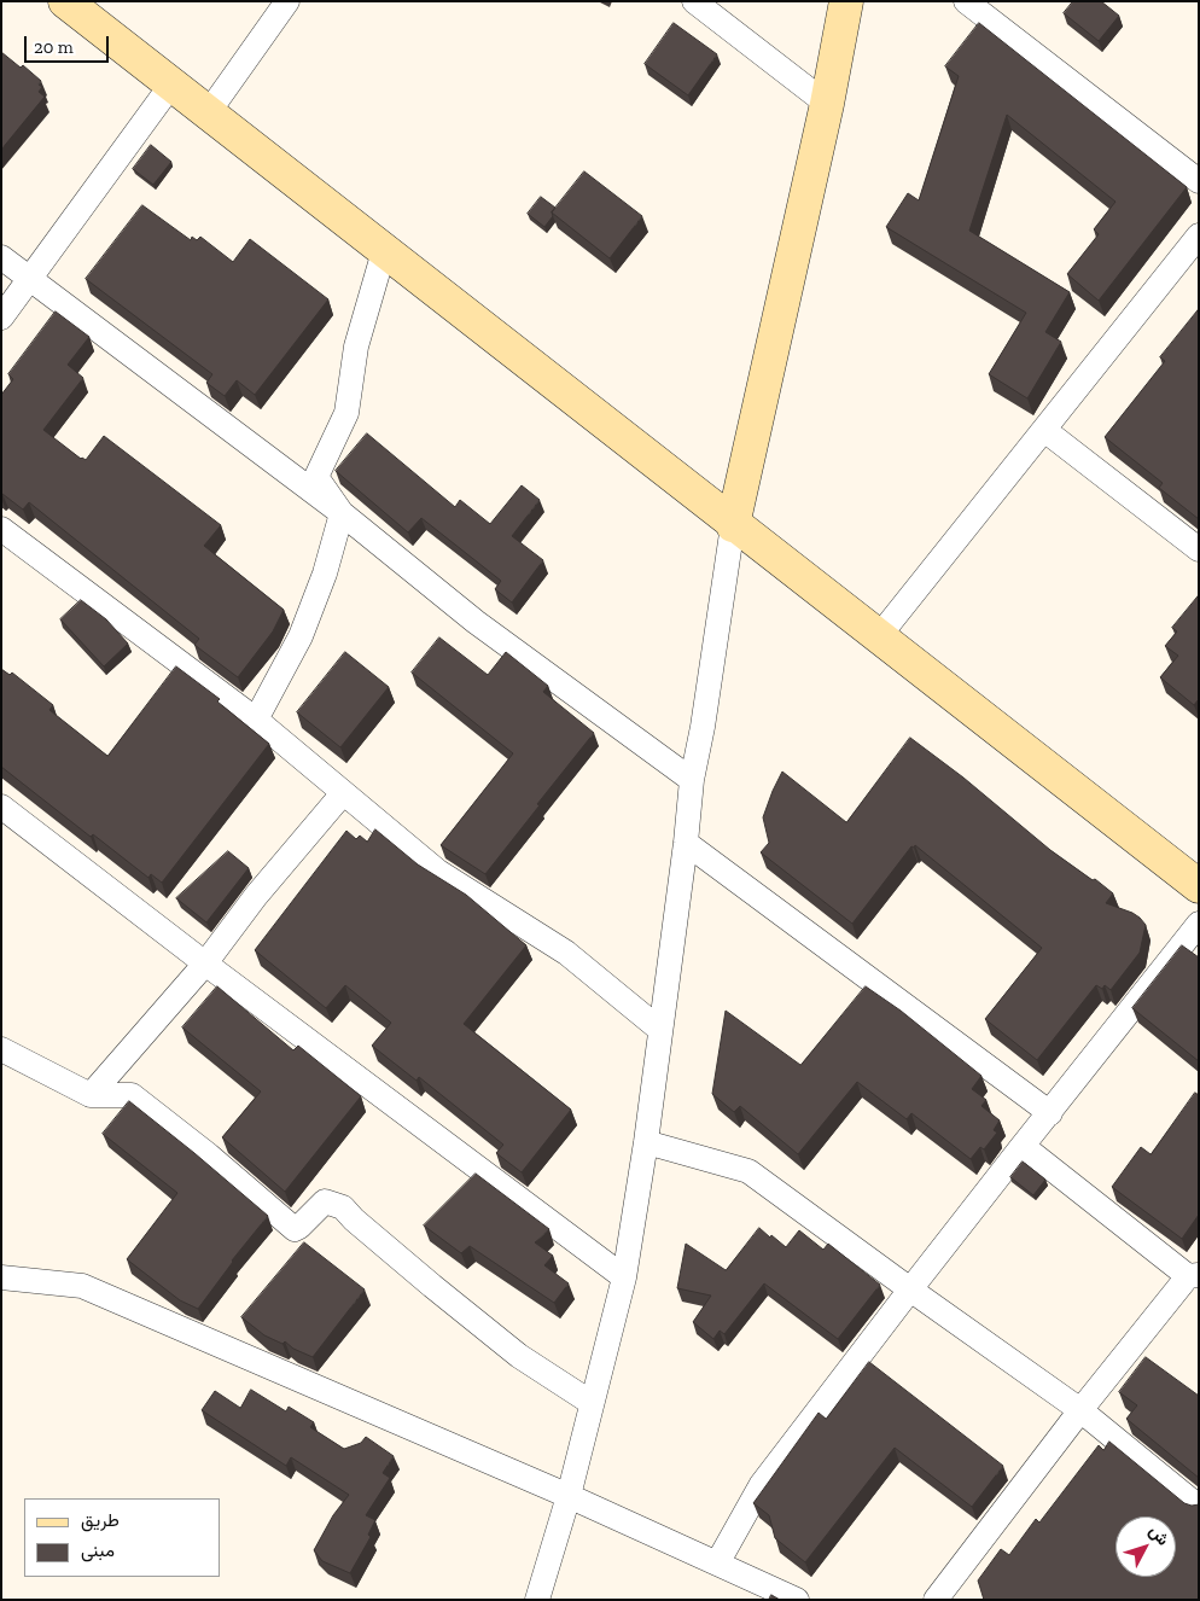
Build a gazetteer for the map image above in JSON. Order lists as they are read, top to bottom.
{
  "legend": ["طريق", "مبنى"],
  "scale_bar": "20 m",
  "north": "top right"
}
